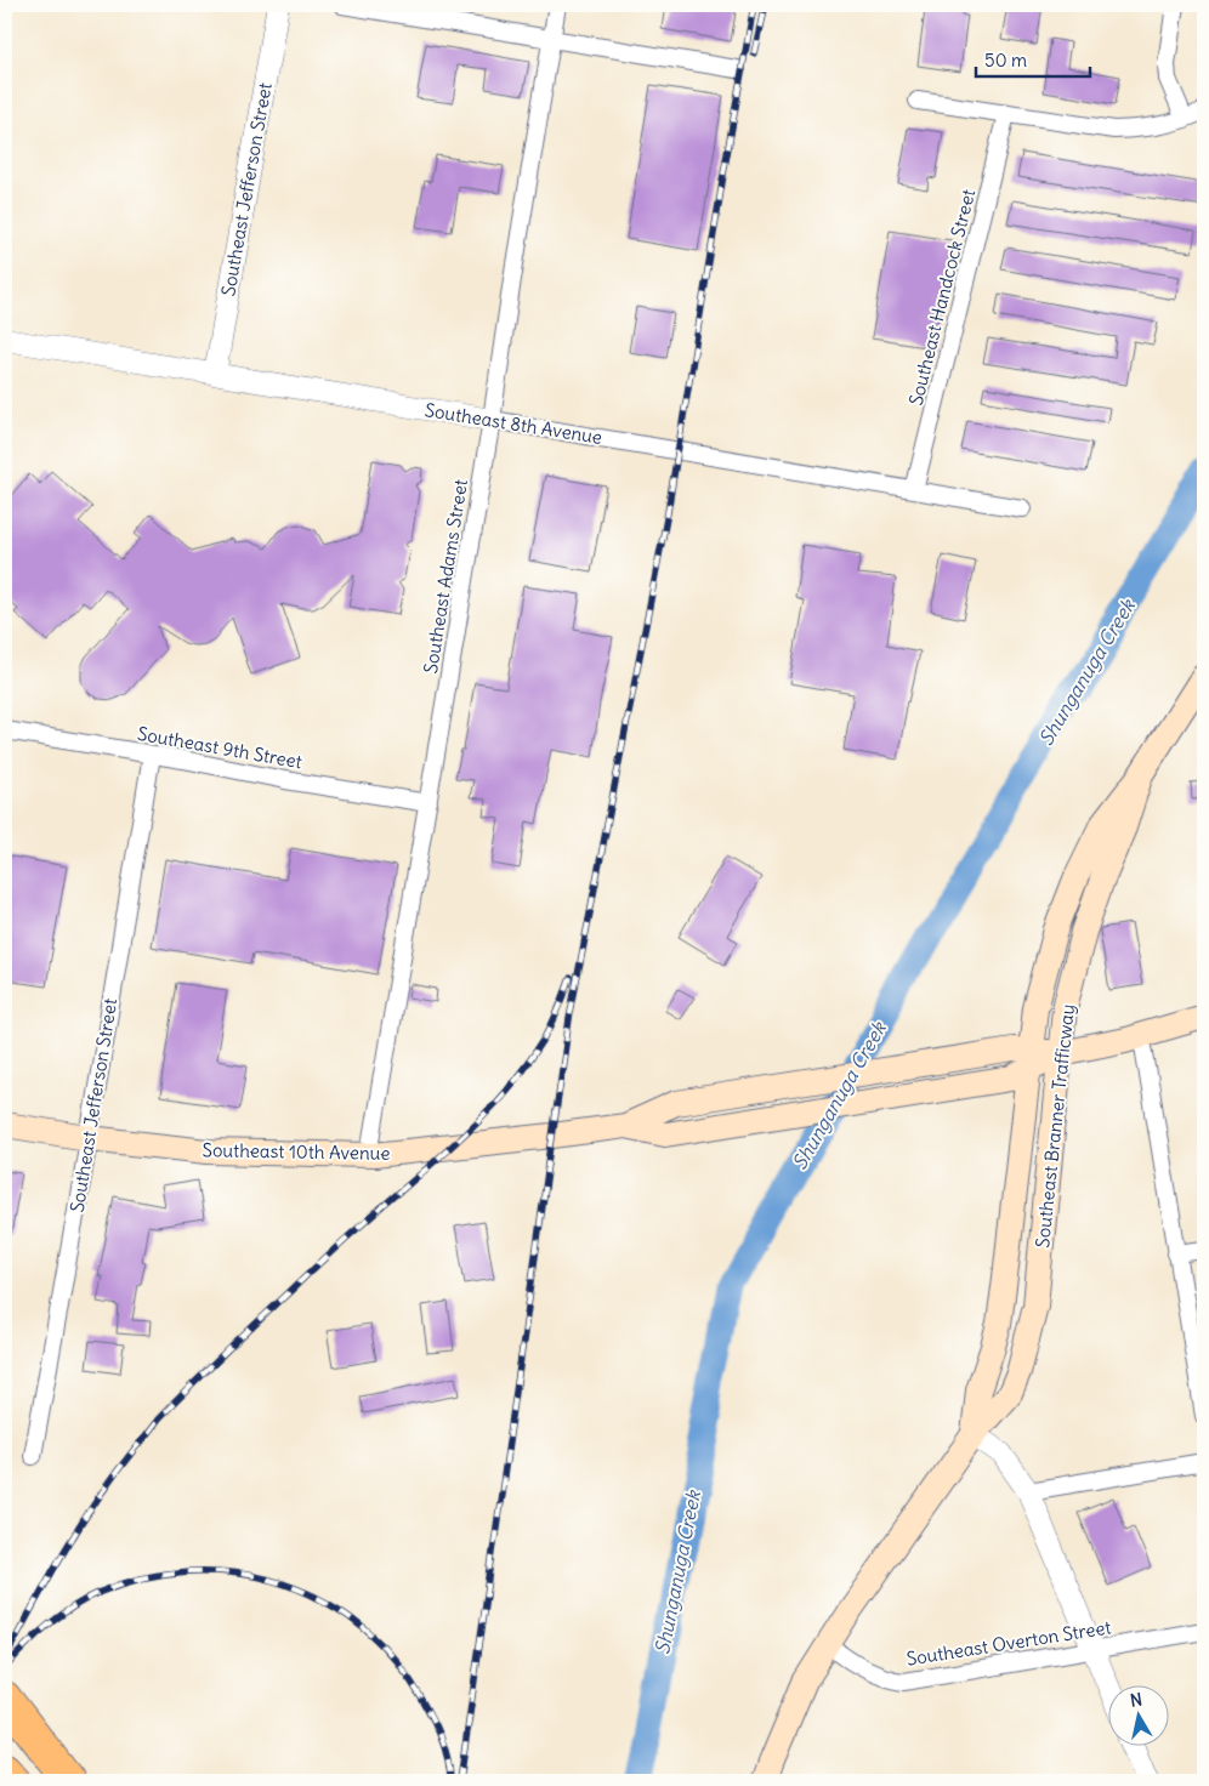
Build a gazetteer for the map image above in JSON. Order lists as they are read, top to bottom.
{
  "streets": {
    "main road": ["Southeast Branner Trafficway", "Southeast 10th Avenue"],
    "street": [
      "Southeast Jefferson Street",
      "Southeast Handcock Street",
      "Southeast 8th Avenue",
      "Southeast Adams Street",
      "Southeast 9th Street",
      "Southeast Overton Street"
    ]
  },
  "crossings": [
    ["Southeast Jefferson Street", "Southeast 8th Avenue"],
    ["Southeast Jefferson Street", "Southeast 9th Street"],
    ["Southeast Jefferson Street", "Southeast 10th Avenue"],
    ["Southeast Handcock Street", "Southeast 8th Avenue"],
    ["Southeast 8th Avenue", "Southeast Adams Street"],
    ["Southeast Adams Street", "Southeast 9th Street"],
    ["Southeast Adams Street", "Southeast 10th Avenue"],
    ["Southeast Branner Trafficway", "Southeast 10th Avenue"],
    ["Southeast Branner Trafficway", "Southeast Overton Street"]
  ],
  "water": ["Shunganuga Creek"],
  "scale_bar": "50 m",
  "north": "top"
}
